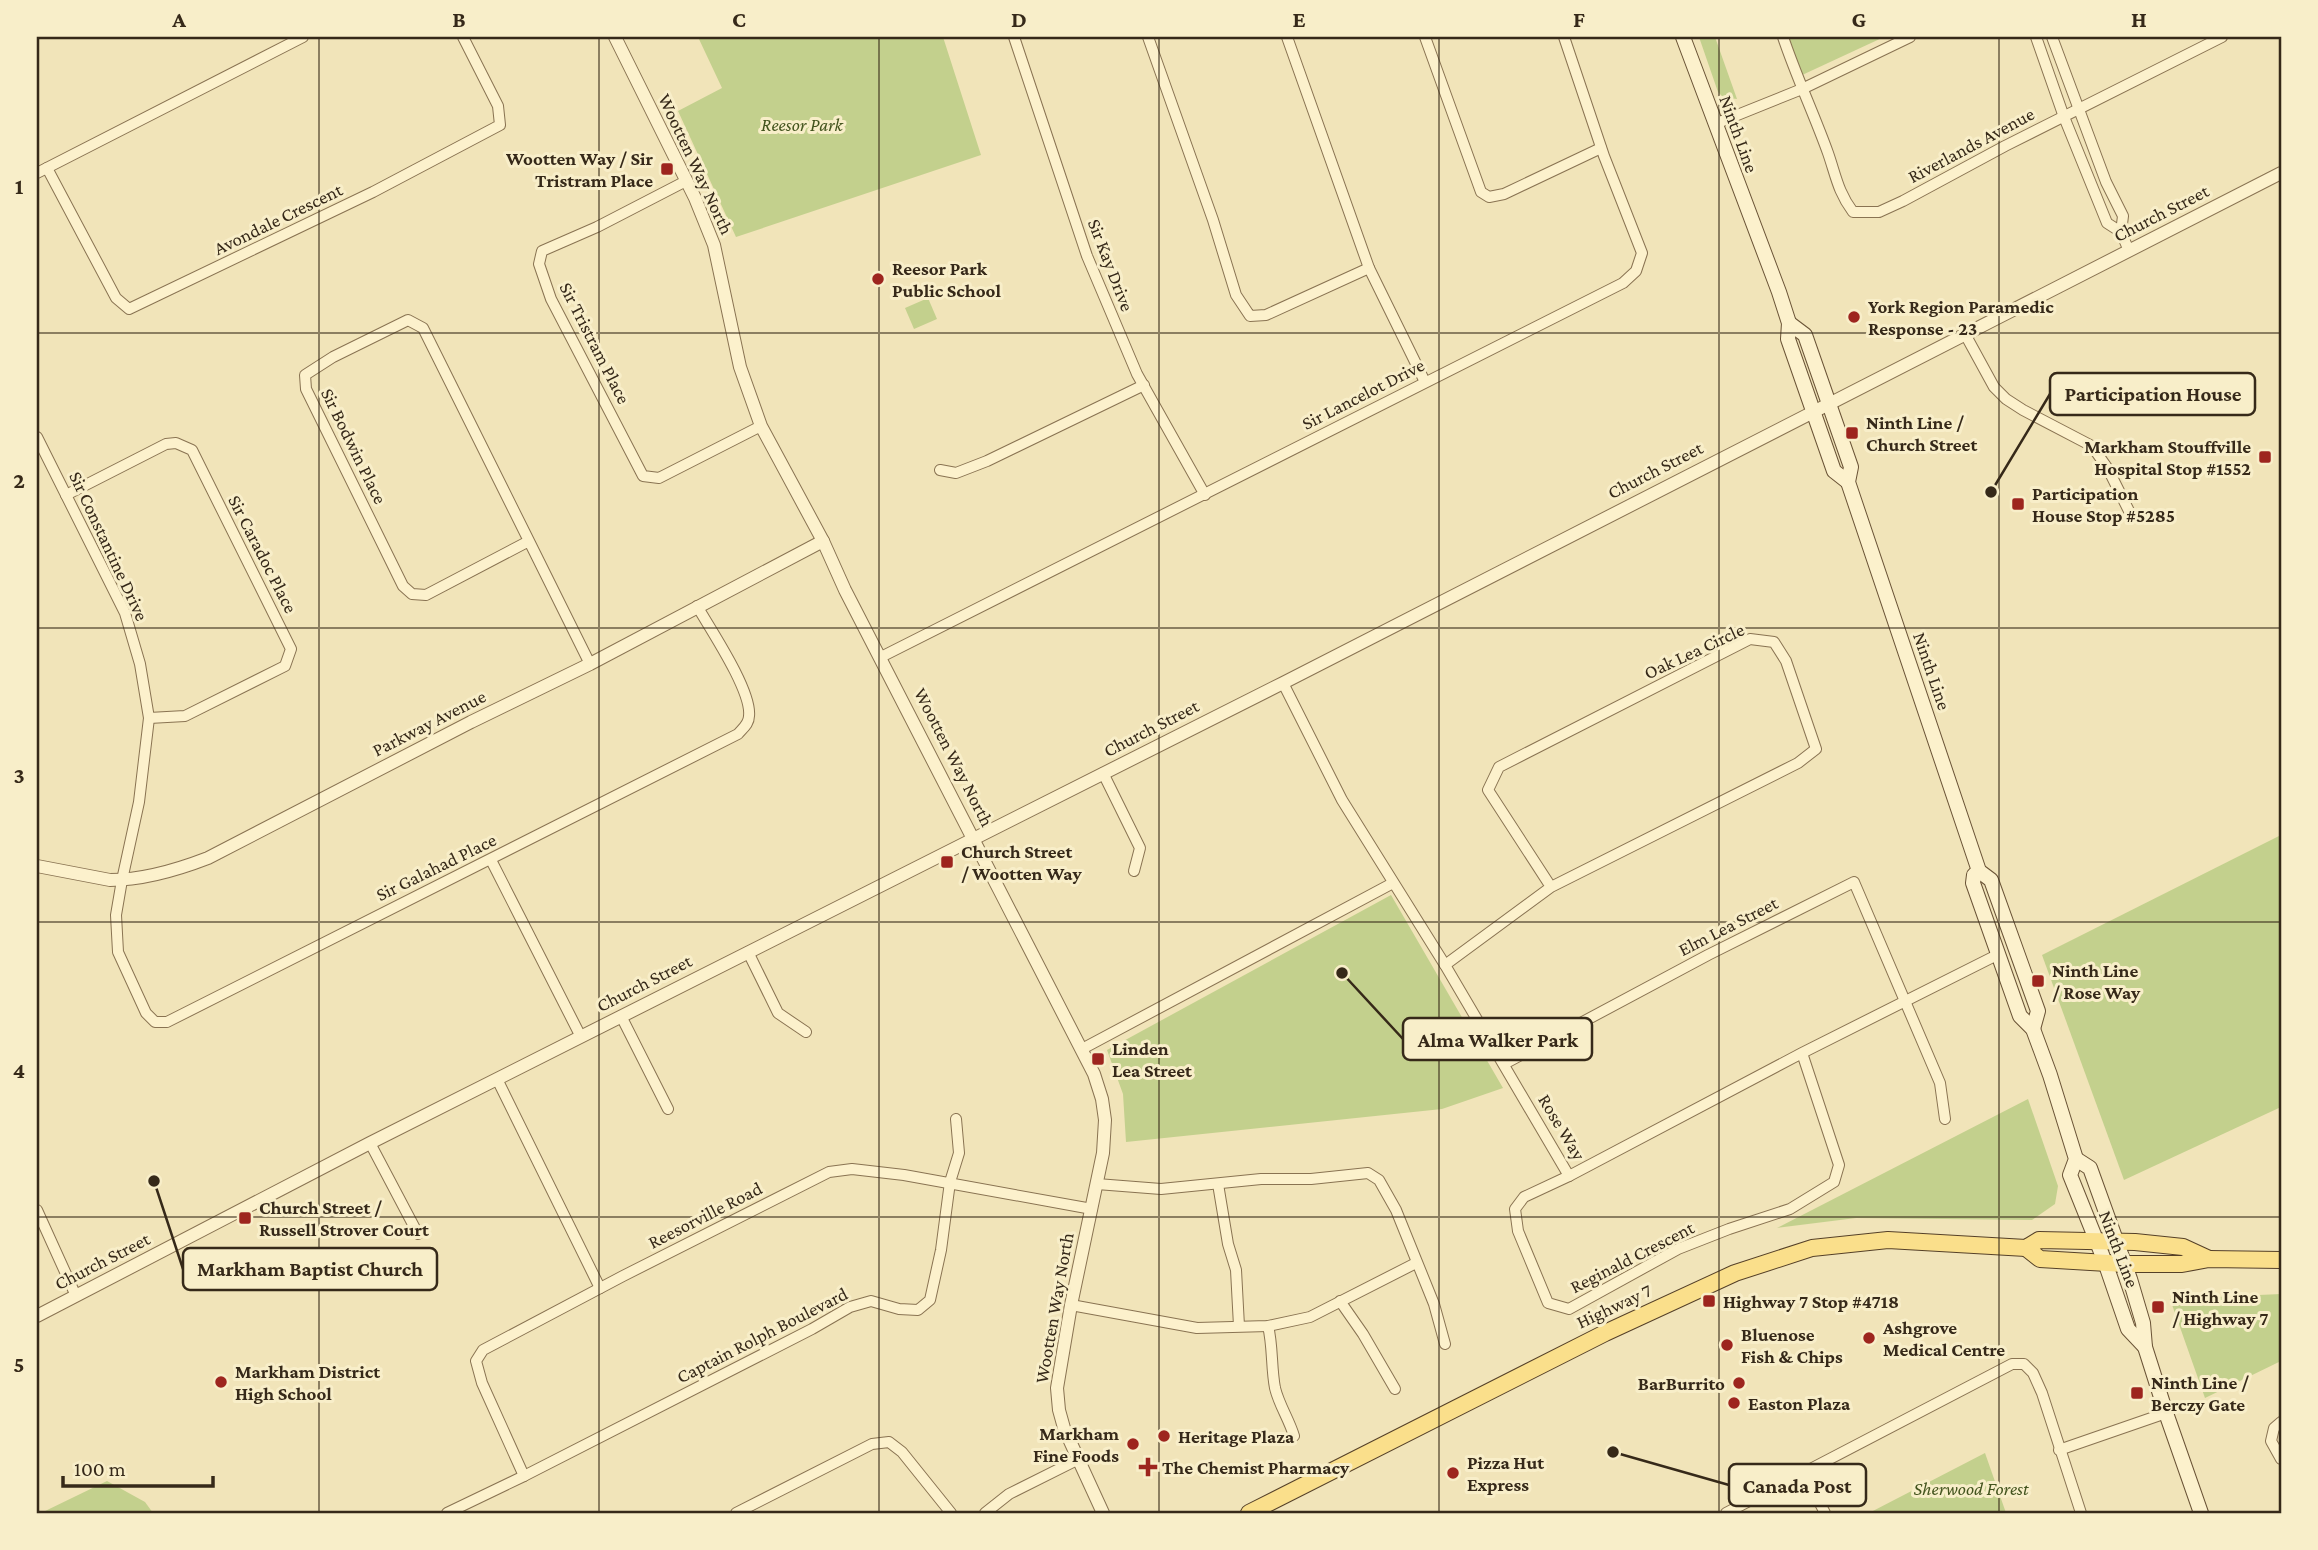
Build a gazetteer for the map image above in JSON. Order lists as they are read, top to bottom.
{
  "streets": {
    "main road": ["Ninth Line", "Highway 7"],
    "street": [
      "Riverlands Avenue",
      "Wootten Way North",
      "Church Street",
      "Avondale Crescent",
      "Sir Kay Drive",
      "Sir Tristram Place",
      "Sir Lancelot Drive",
      "Sir Bodwin Place",
      "Sir Constantine Drive",
      "Sir Caradoc Place",
      "Oak Lea Circle",
      "Parkway Avenue",
      "Sir Galahad Place",
      "Elm Lea Street",
      "Rose Way",
      "Reesorville Road",
      "Reginald Crescent",
      "Captain Rolph Boulevard"
    ]
  },
  "crossings": [
    ["Ninth Line", "Church Street"],
    ["Ninth Line", "Rose Way"],
    ["Ninth Line", "Highway 7"],
    ["Wootten Way North", "Church Street"],
    ["Wootten Way North", "Sir Tristram Place"],
    ["Wootten Way North", "Sir Lancelot Drive"],
    ["Wootten Way North", "Parkway Avenue"],
    ["Wootten Way North", "Reesorville Road"],
    ["Church Street", "Rose Way"],
    ["Sir Kay Drive", "Sir Lancelot Drive"],
    ["Sir Bodwin Place", "Parkway Avenue"],
    ["Sir Constantine Drive", "Sir Caradoc Place"],
    ["Sir Constantine Drive", "Parkway Avenue"],
    ["Sir Constantine Drive", "Sir Galahad Place"],
    ["Oak Lea Circle", "Rose Way"],
    ["Parkway Avenue", "Sir Galahad Place"],
    ["Elm Lea Street", "Rose Way"],
    ["Rose Way", "Reginald Crescent"],
    ["Reesorville Road", "Captain Rolph Boulevard"]
  ],
  "parks": ["Reesor Park", "Sherwood Forest"],
  "places": {
    "transit": [
      "Wootten Way / Sir Tristram Place",
      "Ninth Line / Church Street",
      "Markham Stouffville Hospital Stop #1552",
      "Participation House Stop #5285",
      "Church Street / Wootten Way",
      "Ninth Line / Rose Way",
      "Linden Lea Street",
      "Church Street / Russell Strover Court",
      "Highway 7 Stop #4718",
      "Ninth Line / Highway 7",
      "Ninth Line / Berczy Gate"
    ],
    "other": [
      "Reesor Park Public School",
      "York Region Paramedic Response - 23",
      "Participation House",
      "Alma Walker Park",
      "Markham Baptist Church",
      "Ashgrove Medical Centre",
      "Bluenose Fish & Chips",
      "Markham District High School",
      "BarBurrito",
      "Easton Plaza",
      "Heritage Plaza",
      "Markham Fine Foods",
      "Canada Post",
      "Pizza Hut Express"
    ],
    "health": ["The Chemist Pharmacy"]
  },
  "scale_bar": "100 m",
  "grid": {
    "columns": [
      "A",
      "B",
      "C",
      "D",
      "E",
      "F",
      "G",
      "H"
    ],
    "rows": [
      "1",
      "2",
      "3",
      "4",
      "5"
    ]
  }
}
